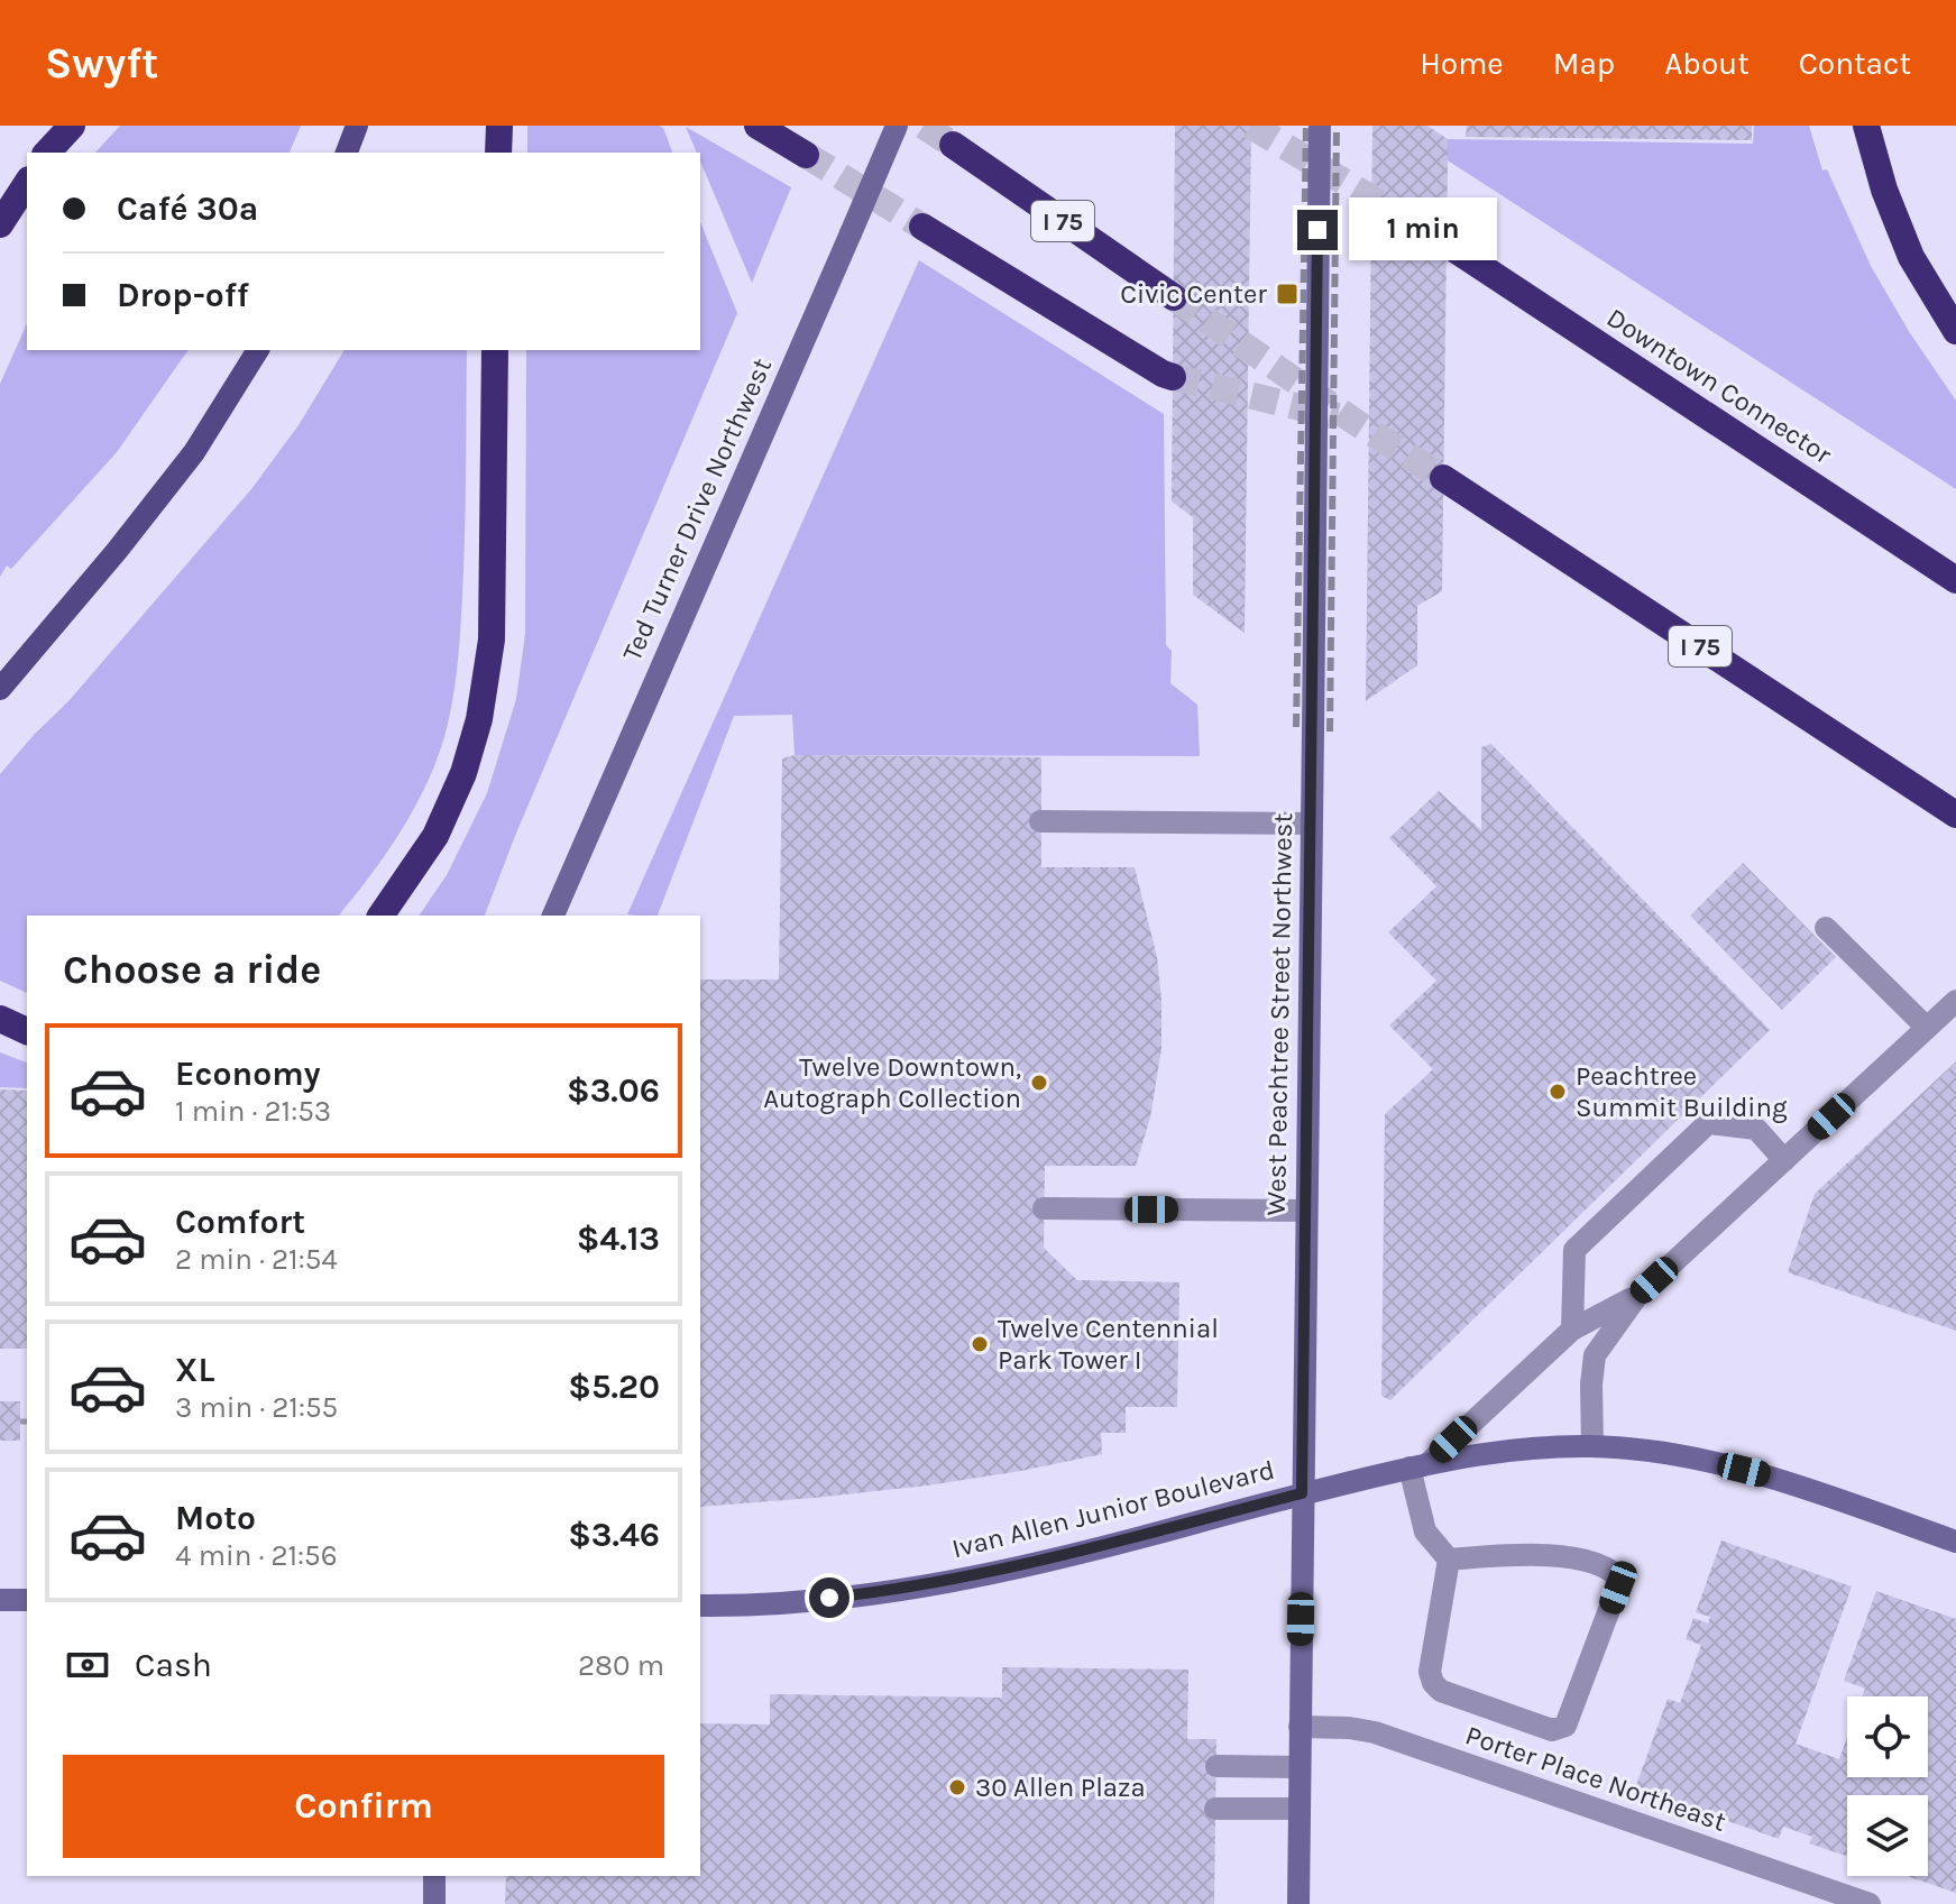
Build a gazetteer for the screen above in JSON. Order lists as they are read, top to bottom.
{
  "streets": {
    "highway": ["I 75", "Downtown Connector"],
    "street": [
      "Ted Turner Drive Northwest",
      "West Peachtree Street Northwest",
      "Ivan Allen Junior Boulevard",
      "Porter Place Northeast"
    ]
  },
  "crossings": [
    ["West Peachtree Street Northwest", "Ivan Allen Junior Boulevard"],
    ["West Peachtree Street Northwest", "Porter Place Northeast"]
  ],
  "places": {
    "transit": ["Civic Center"],
    "other": [
      "Twelve Downtown, Autograph Collection",
      "Peachtree Summit Building",
      "Twelve Centennial Park Tower I",
      "30 Allen Plaza"
    ]
  },
  "page": {
    "header": "Swyft",
    "nav": [
      "Home",
      "Map",
      "About",
      "Contact"
    ],
    "banner": ["Café 30a", "Drop-off"],
    "bubble": "1 min",
    "heading": "Choose a ride",
    "list": [
      {
        "name": "Economy",
        "note": "1 min · 21:53",
        "value": "$3.06"
      },
      {
        "name": "Comfort",
        "note": "2 min · 21:54",
        "value": "$4.13"
      },
      {
        "name": "XL",
        "note": "3 min · 21:55",
        "value": "$5.20"
      },
      {
        "name": "Moto",
        "note": "4 min · 21:56",
        "value": "$3.46"
      }
    ],
    "pay": ["Cash", "280 m"],
    "buttons": "Confirm"
  }
}
